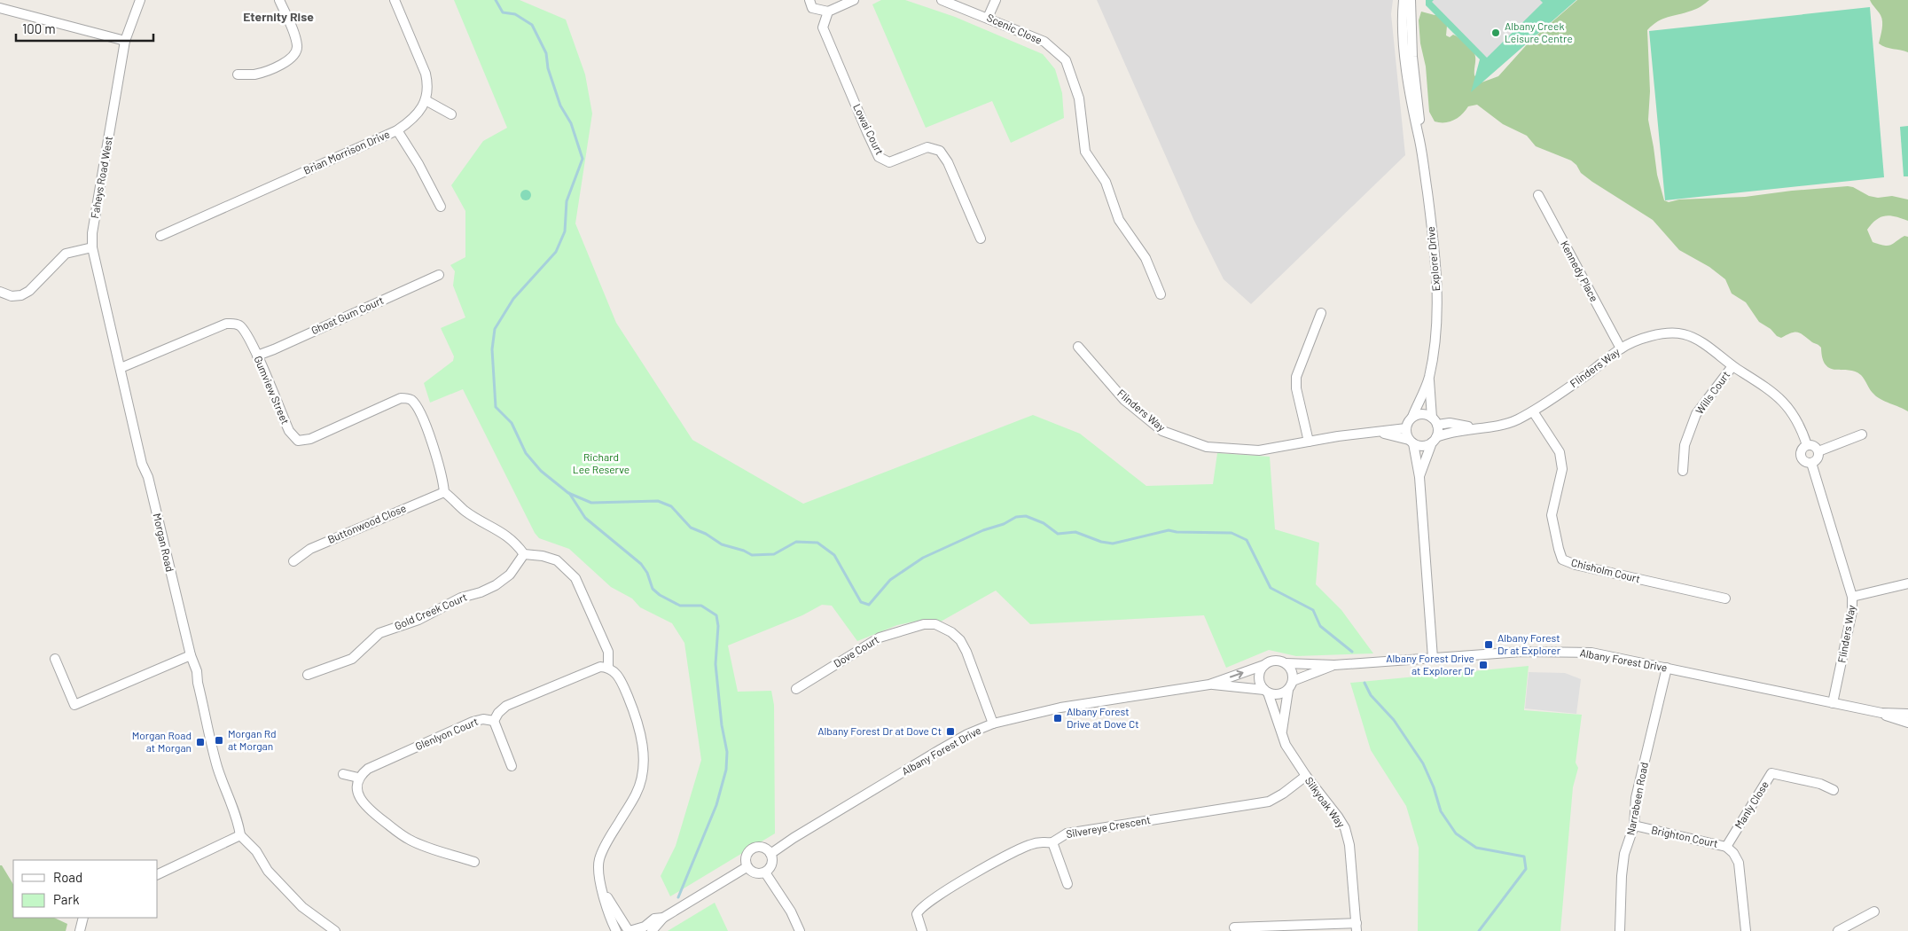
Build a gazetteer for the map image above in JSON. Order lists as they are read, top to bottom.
{
  "streets": {
    "street": [
      "Scenic Close",
      "Lowai Court",
      "Brian Morrison Drive",
      "Faheys Road West",
      "Explorer Drive",
      "Kennedy Place",
      "Ghost Gum Court",
      "Flinders Way",
      "Gumview Street",
      "Wills Court",
      "Buttonwood Close",
      "Morgan Road",
      "Chisholm Court",
      "Gold Creek Court",
      "Dove Court",
      "Albany Forest Drive",
      "Glenlyon Court",
      "Narrabeen Road",
      "Silkyoak Way",
      "Manly Close",
      "Silvereye Crescent",
      "Brighton Court"
    ]
  },
  "crossings": [
    ["Faheys Road West", "Morgan Road"],
    ["Explorer Drive", "Flinders Way"],
    ["Kennedy Place", "Flinders Way"],
    ["Ghost Gum Court", "Gumview Street"],
    ["Flinders Way", "Wills Court"],
    ["Flinders Way", "Chisholm Court"],
    ["Flinders Way", "Albany Forest Drive"],
    ["Gumview Street", "Buttonwood Close"],
    ["Gumview Street", "Morgan Road"],
    ["Dove Court", "Albany Forest Drive"],
    ["Albany Forest Drive", "Narrabeen Road"],
    ["Albany Forest Drive", "Silkyoak Way"],
    ["Narrabeen Road", "Brighton Court"],
    ["Silkyoak Way", "Silvereye Crescent"],
    ["Manly Close", "Brighton Court"]
  ],
  "districts": ["Eternity Rise"],
  "parks": ["Richard Lee Reserve"],
  "places": {
    "other": ["Albany Creek Leisure Centre"],
    "transit": [
      "Albany Forest Dr at Explorer",
      "Albany Forest Drive at Explorer Dr",
      "Albany Forest Drive at Dove Ct",
      "Albany Forest Dr at Dove Ct",
      "Morgan Rd at Morgan",
      "Morgan Road at Morgan"
    ]
  },
  "legend": ["Road", "Park"],
  "scale_bar": "100 m"
}
